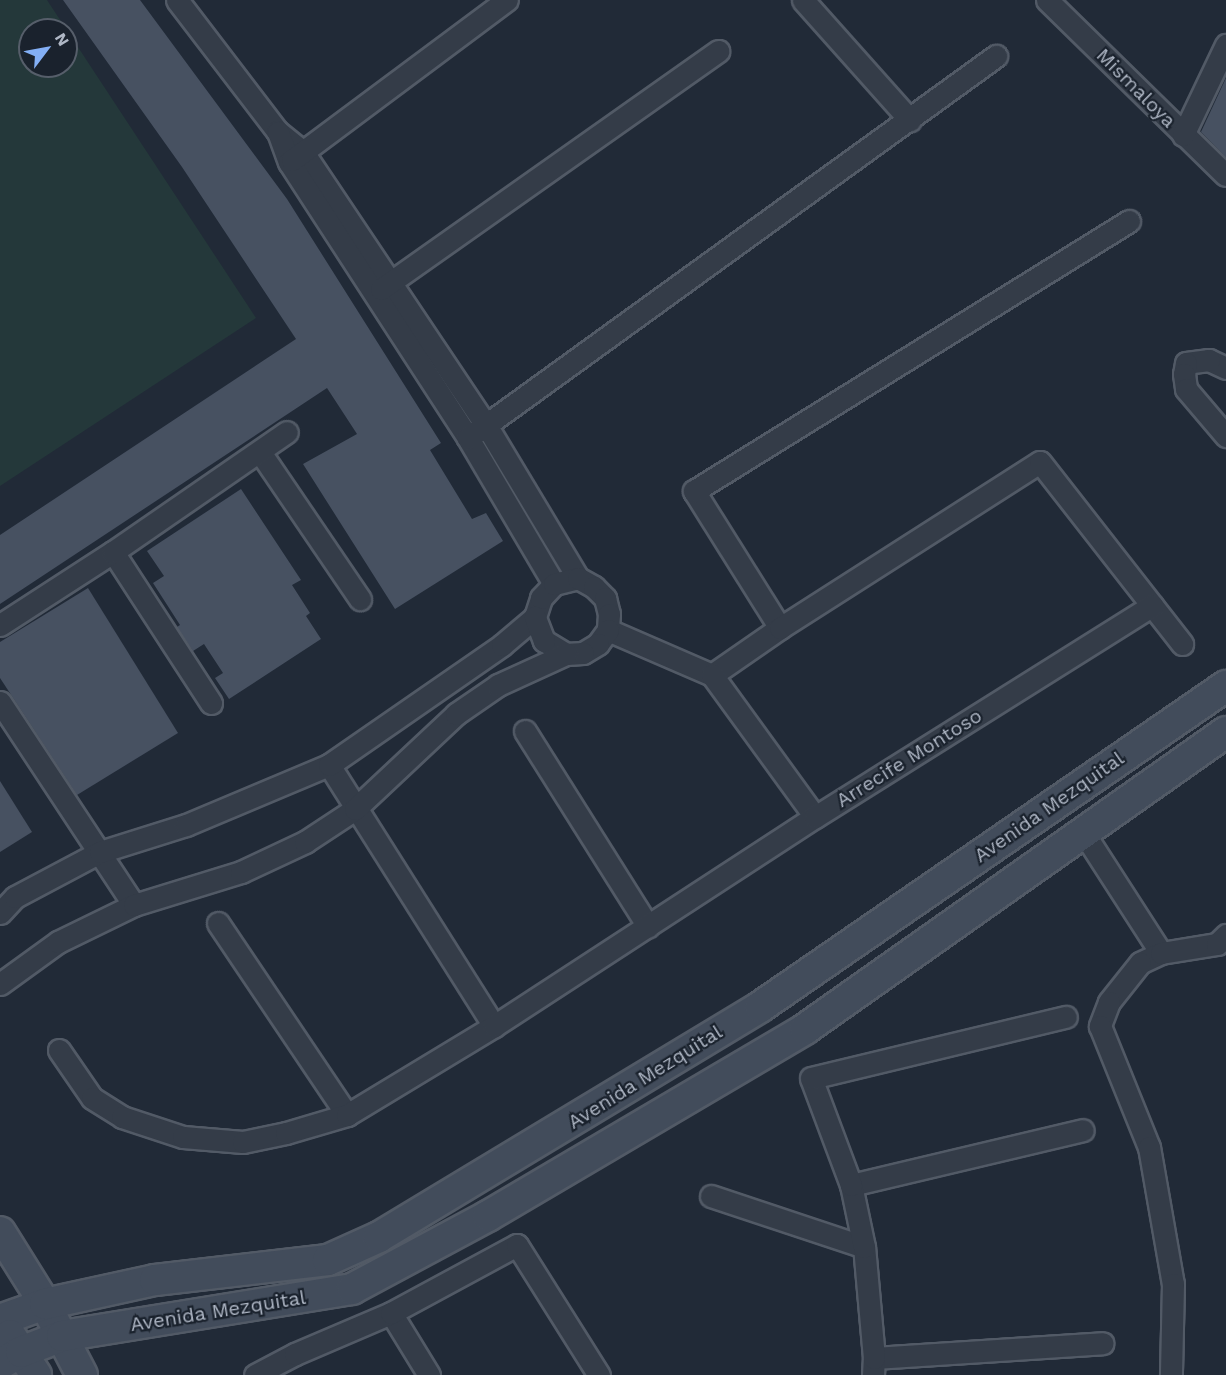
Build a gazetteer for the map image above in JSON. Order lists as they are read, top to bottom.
{
  "streets": {
    "main road": ["Avenida Mezquital"],
    "street": ["Mismaloya", "Arrecife Montoso"]
  },
  "north": "top right"
}
